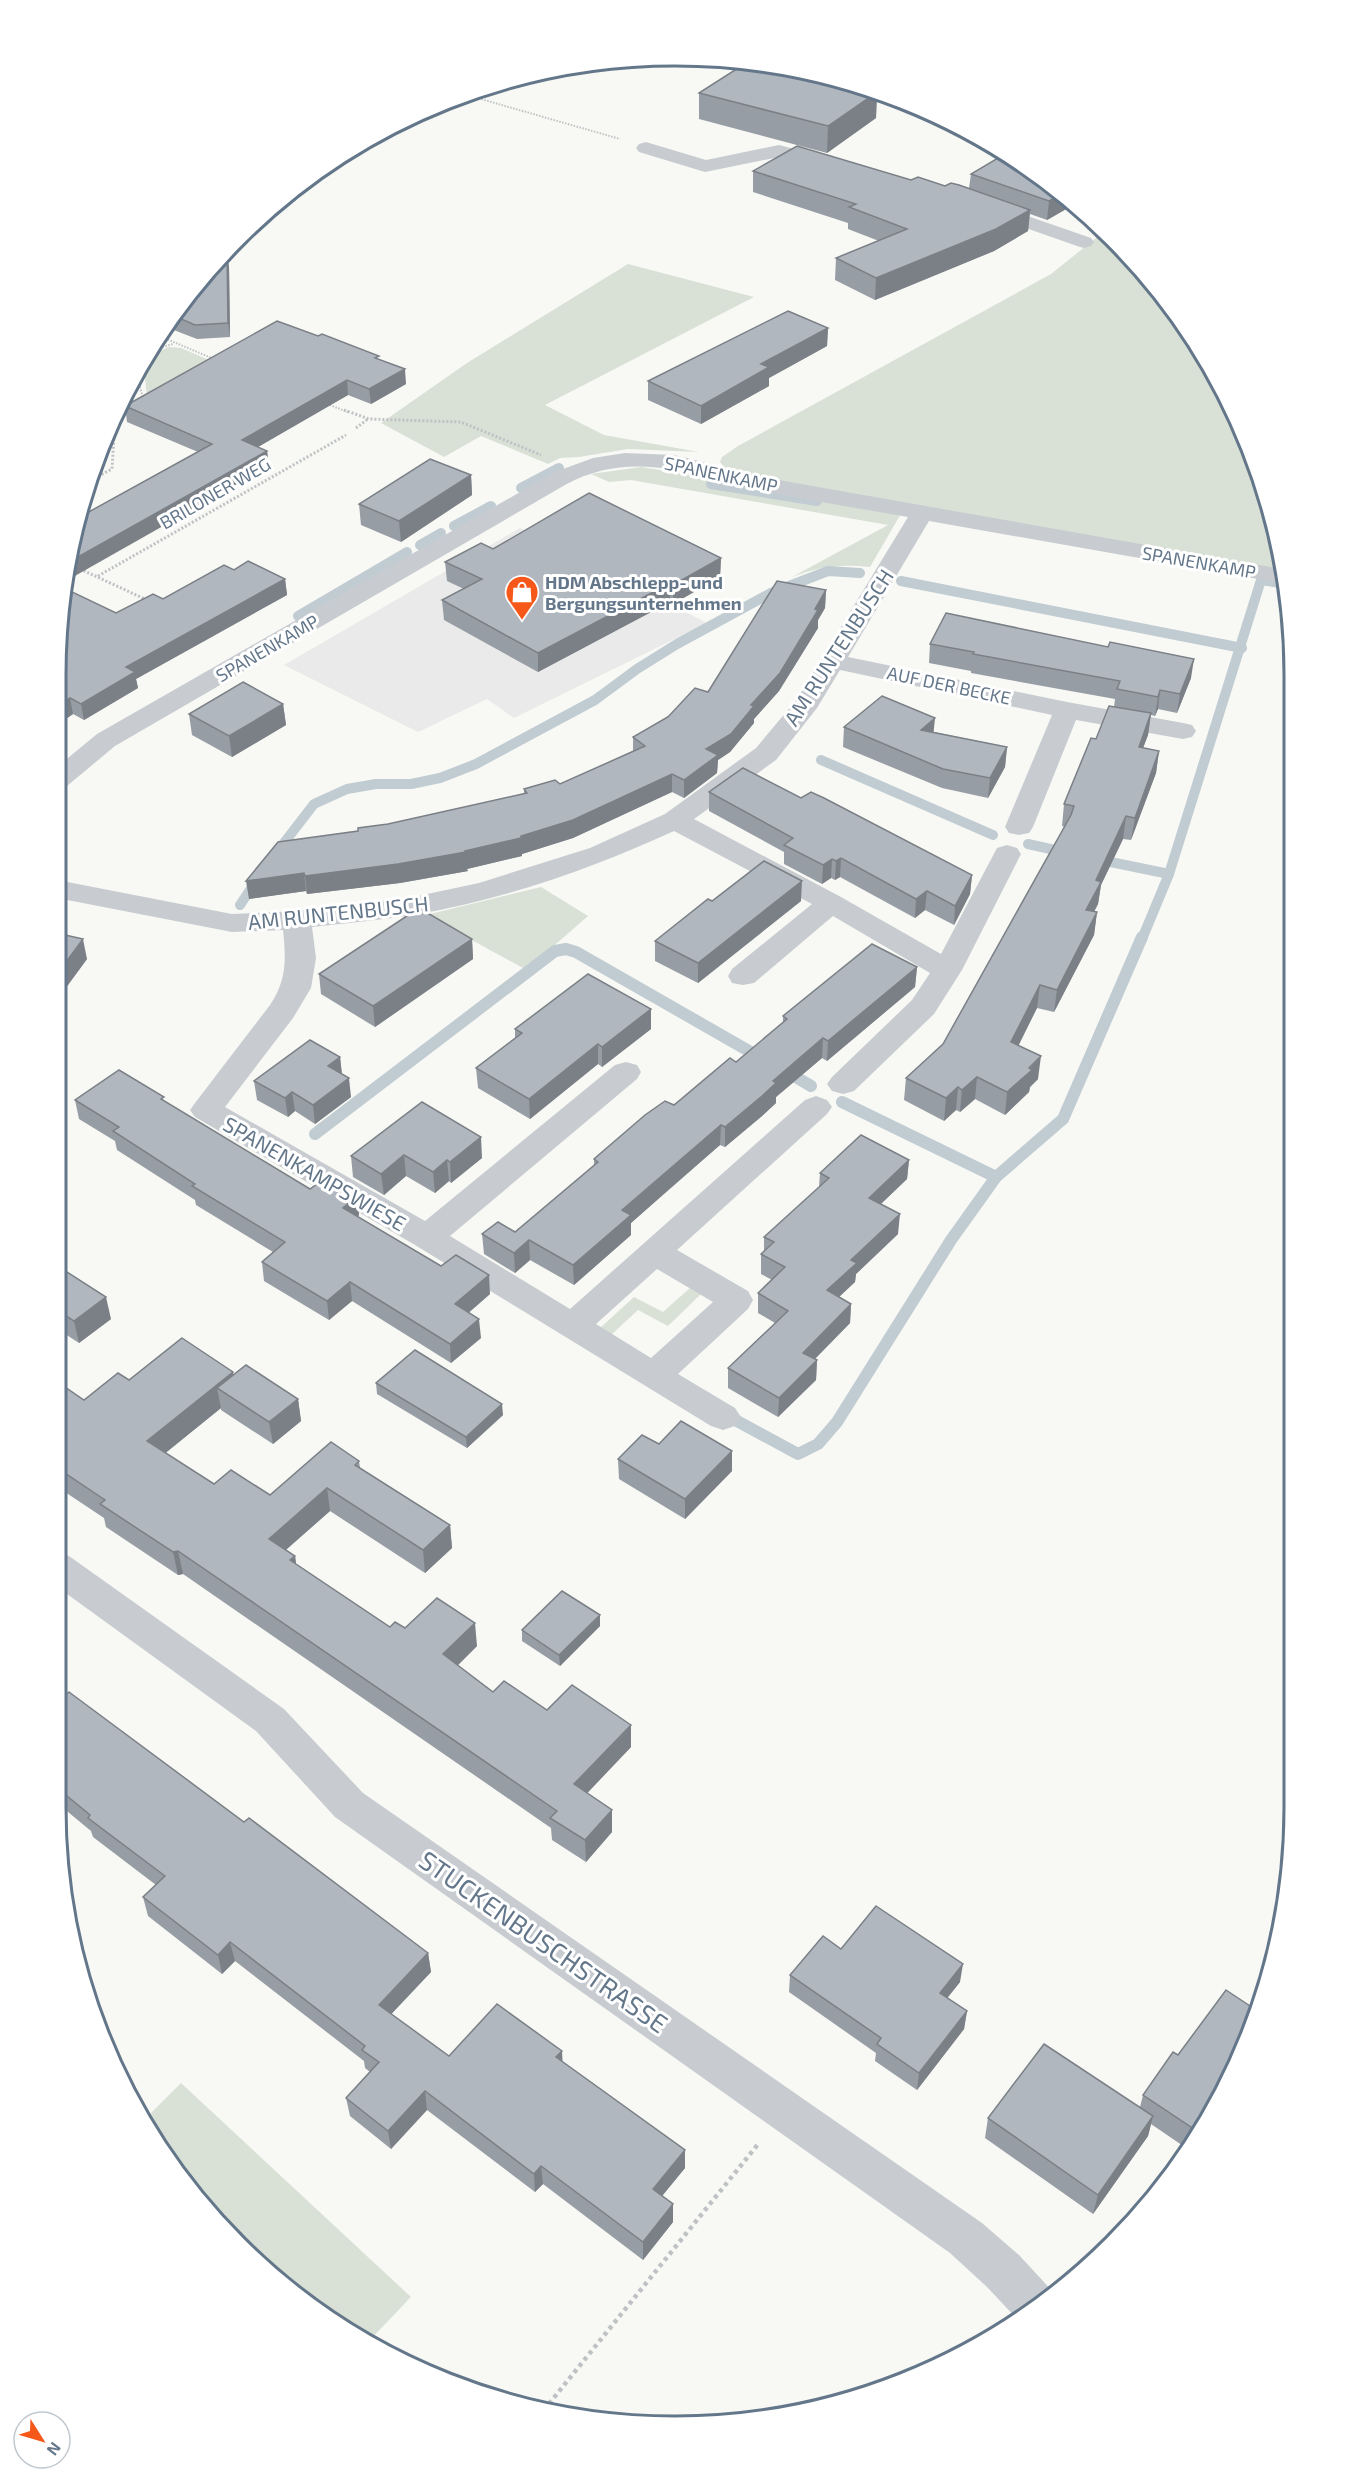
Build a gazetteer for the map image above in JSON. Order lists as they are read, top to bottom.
{
  "streets": {
    "street": [
      "SPANENKAMP",
      "AM RUNTENBUSCH",
      "AUF DER BECKE",
      "SPANENKAMPSWIESE",
      "STUCKENBUSCHSTRASSE"
    ],
    "path": ["BRILONER WEG"]
  },
  "crossings": [
    ["SPANENKAMP", "AM RUNTENBUSCH"],
    ["AM RUNTENBUSCH", "AUF DER BECKE"],
    ["AM RUNTENBUSCH", "SPANENKAMPSWIESE"]
  ],
  "places": {
    "shop": ["HDM Abschlepp- und Bergungsunternehmen"]
  },
  "north": "bottom right"
}
